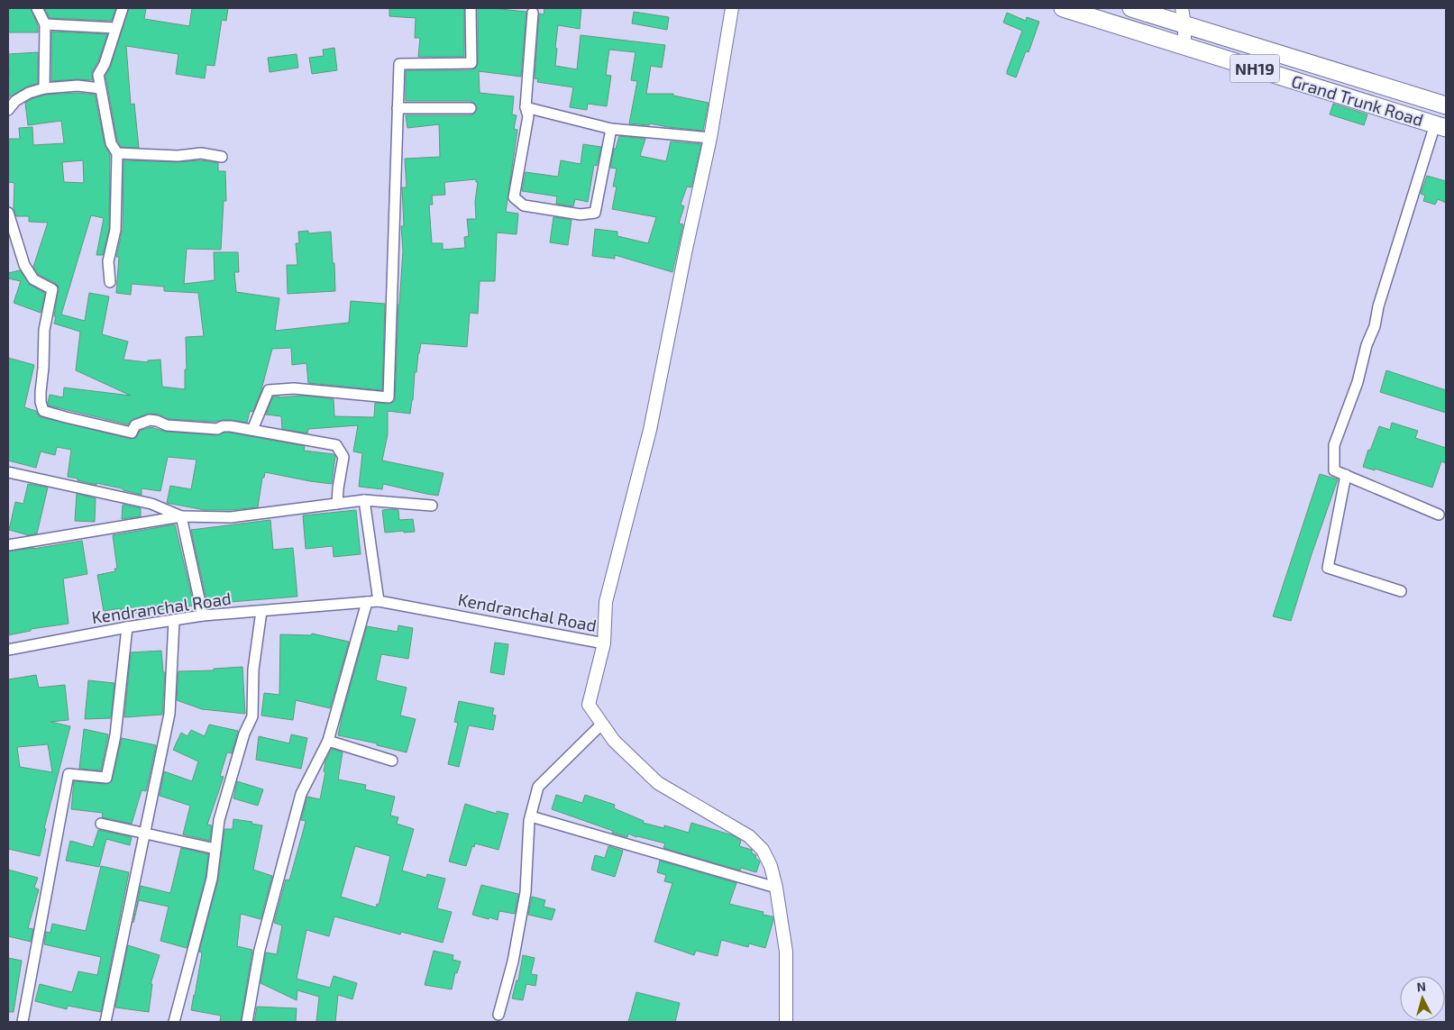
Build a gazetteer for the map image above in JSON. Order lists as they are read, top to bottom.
{
  "streets": {
    "highway": ["NH19", "Grand Trunk Road"],
    "street": ["Kendranchal Road"]
  },
  "north": "top"
}
